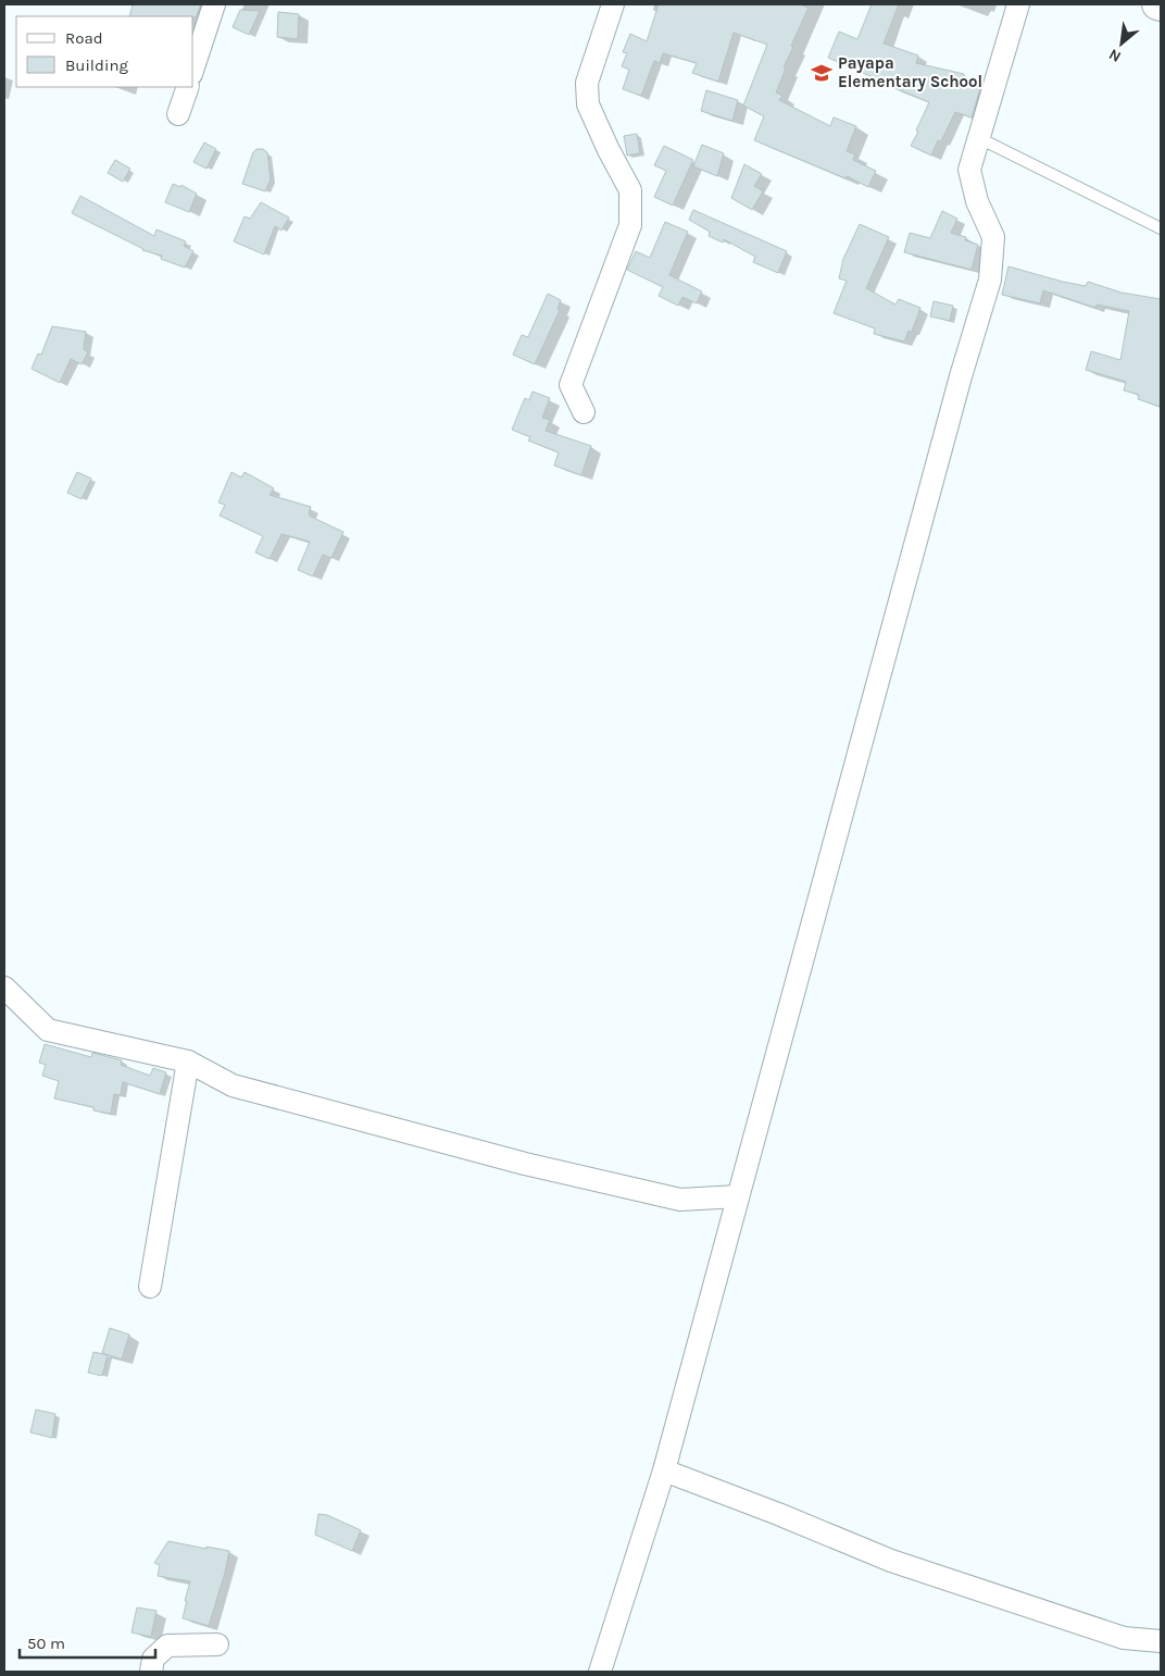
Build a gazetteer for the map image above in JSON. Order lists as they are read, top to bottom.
{
  "places": {
    "school or university": ["Payapa Elementary School"]
  },
  "legend": ["Road", "Building"],
  "scale_bar": "50 m",
  "north": "bottom left"
}
